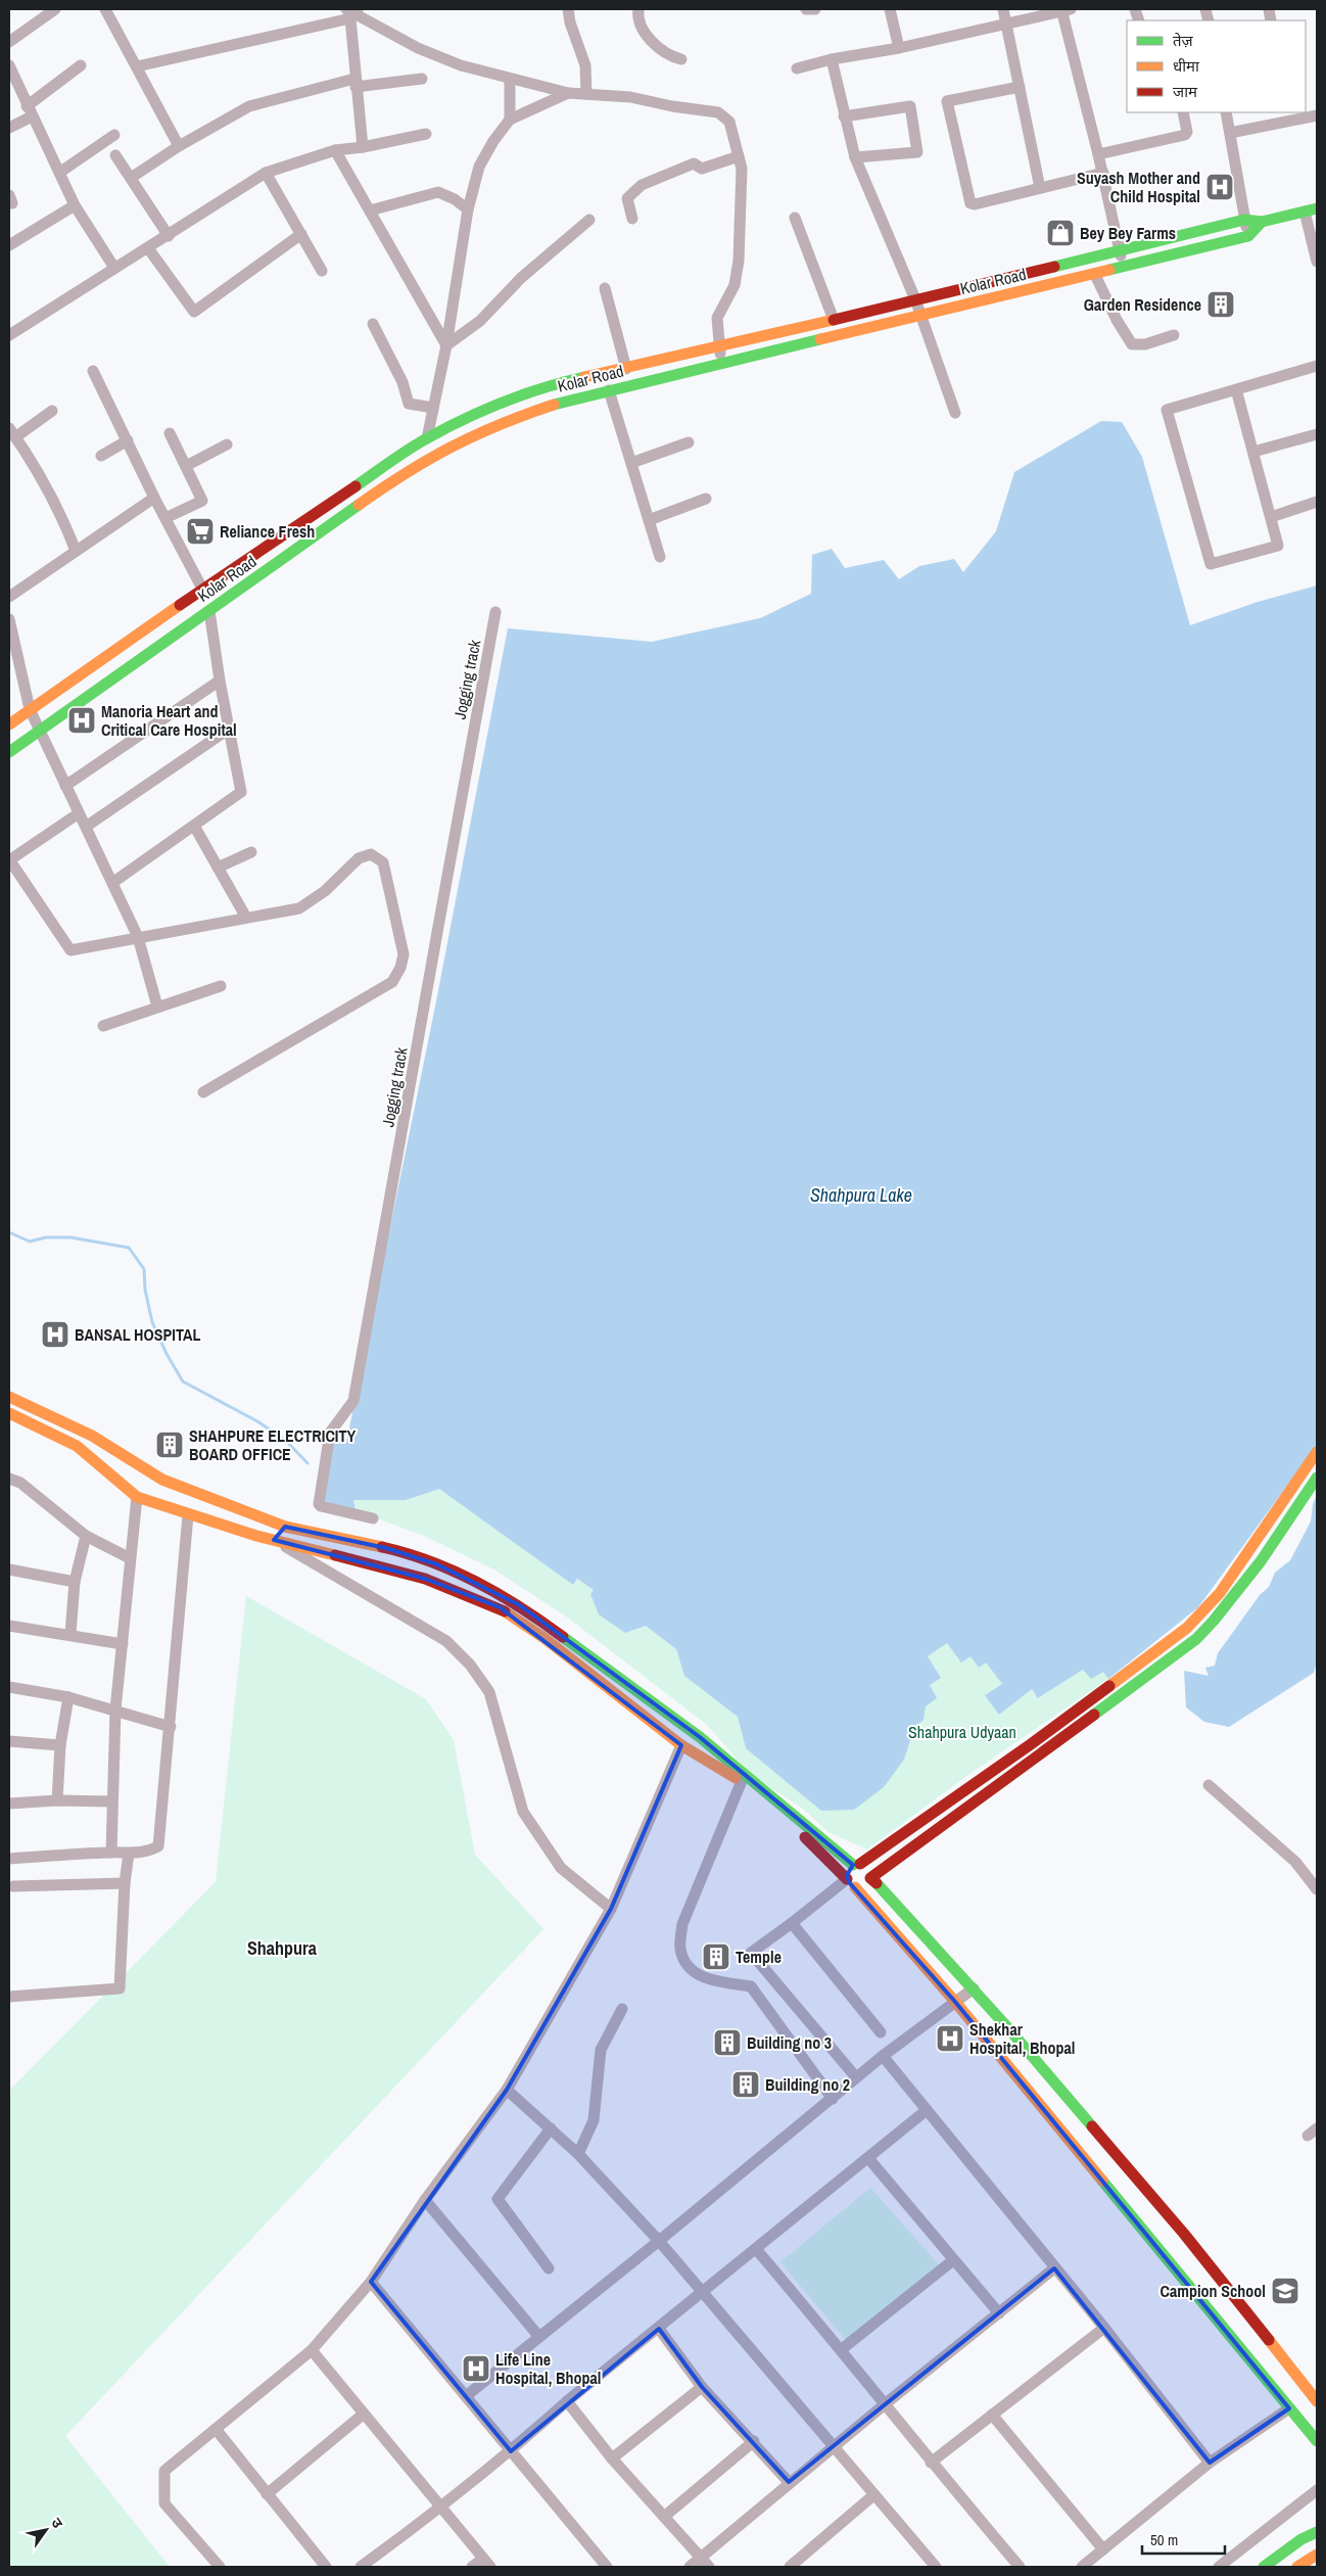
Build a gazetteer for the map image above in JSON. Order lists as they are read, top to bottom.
{
  "streets": {
    "street": ["Kolar Road", "Jogging track"]
  },
  "districts": ["Shahpura"],
  "water": ["Shahpura Lake"],
  "parks": ["Shahpura Udyaan"],
  "places": {
    "hospital": [
      "Suyash Mother and Child Hospital",
      "Manoria Heart and Critical Care Hospital",
      "BANSAL HOSPITAL",
      "Shekhar Hospital, Bhopal",
      "Life Line Hospital, Bhopal"
    ],
    "shop": ["Bey Bey Farms"],
    "building": [
      "Garden Residence",
      "SHAHPURE ELECTRICITY BOARD OFFICE",
      "Temple",
      "Building no 3",
      "Building no 2"
    ],
    "supermarket": ["Reliance Fresh"],
    "school or university": ["Campion School"]
  },
  "legend": ["तेज़", "धीमा", "जाम"],
  "scale_bar": "50 m",
  "north": "top right"
}
